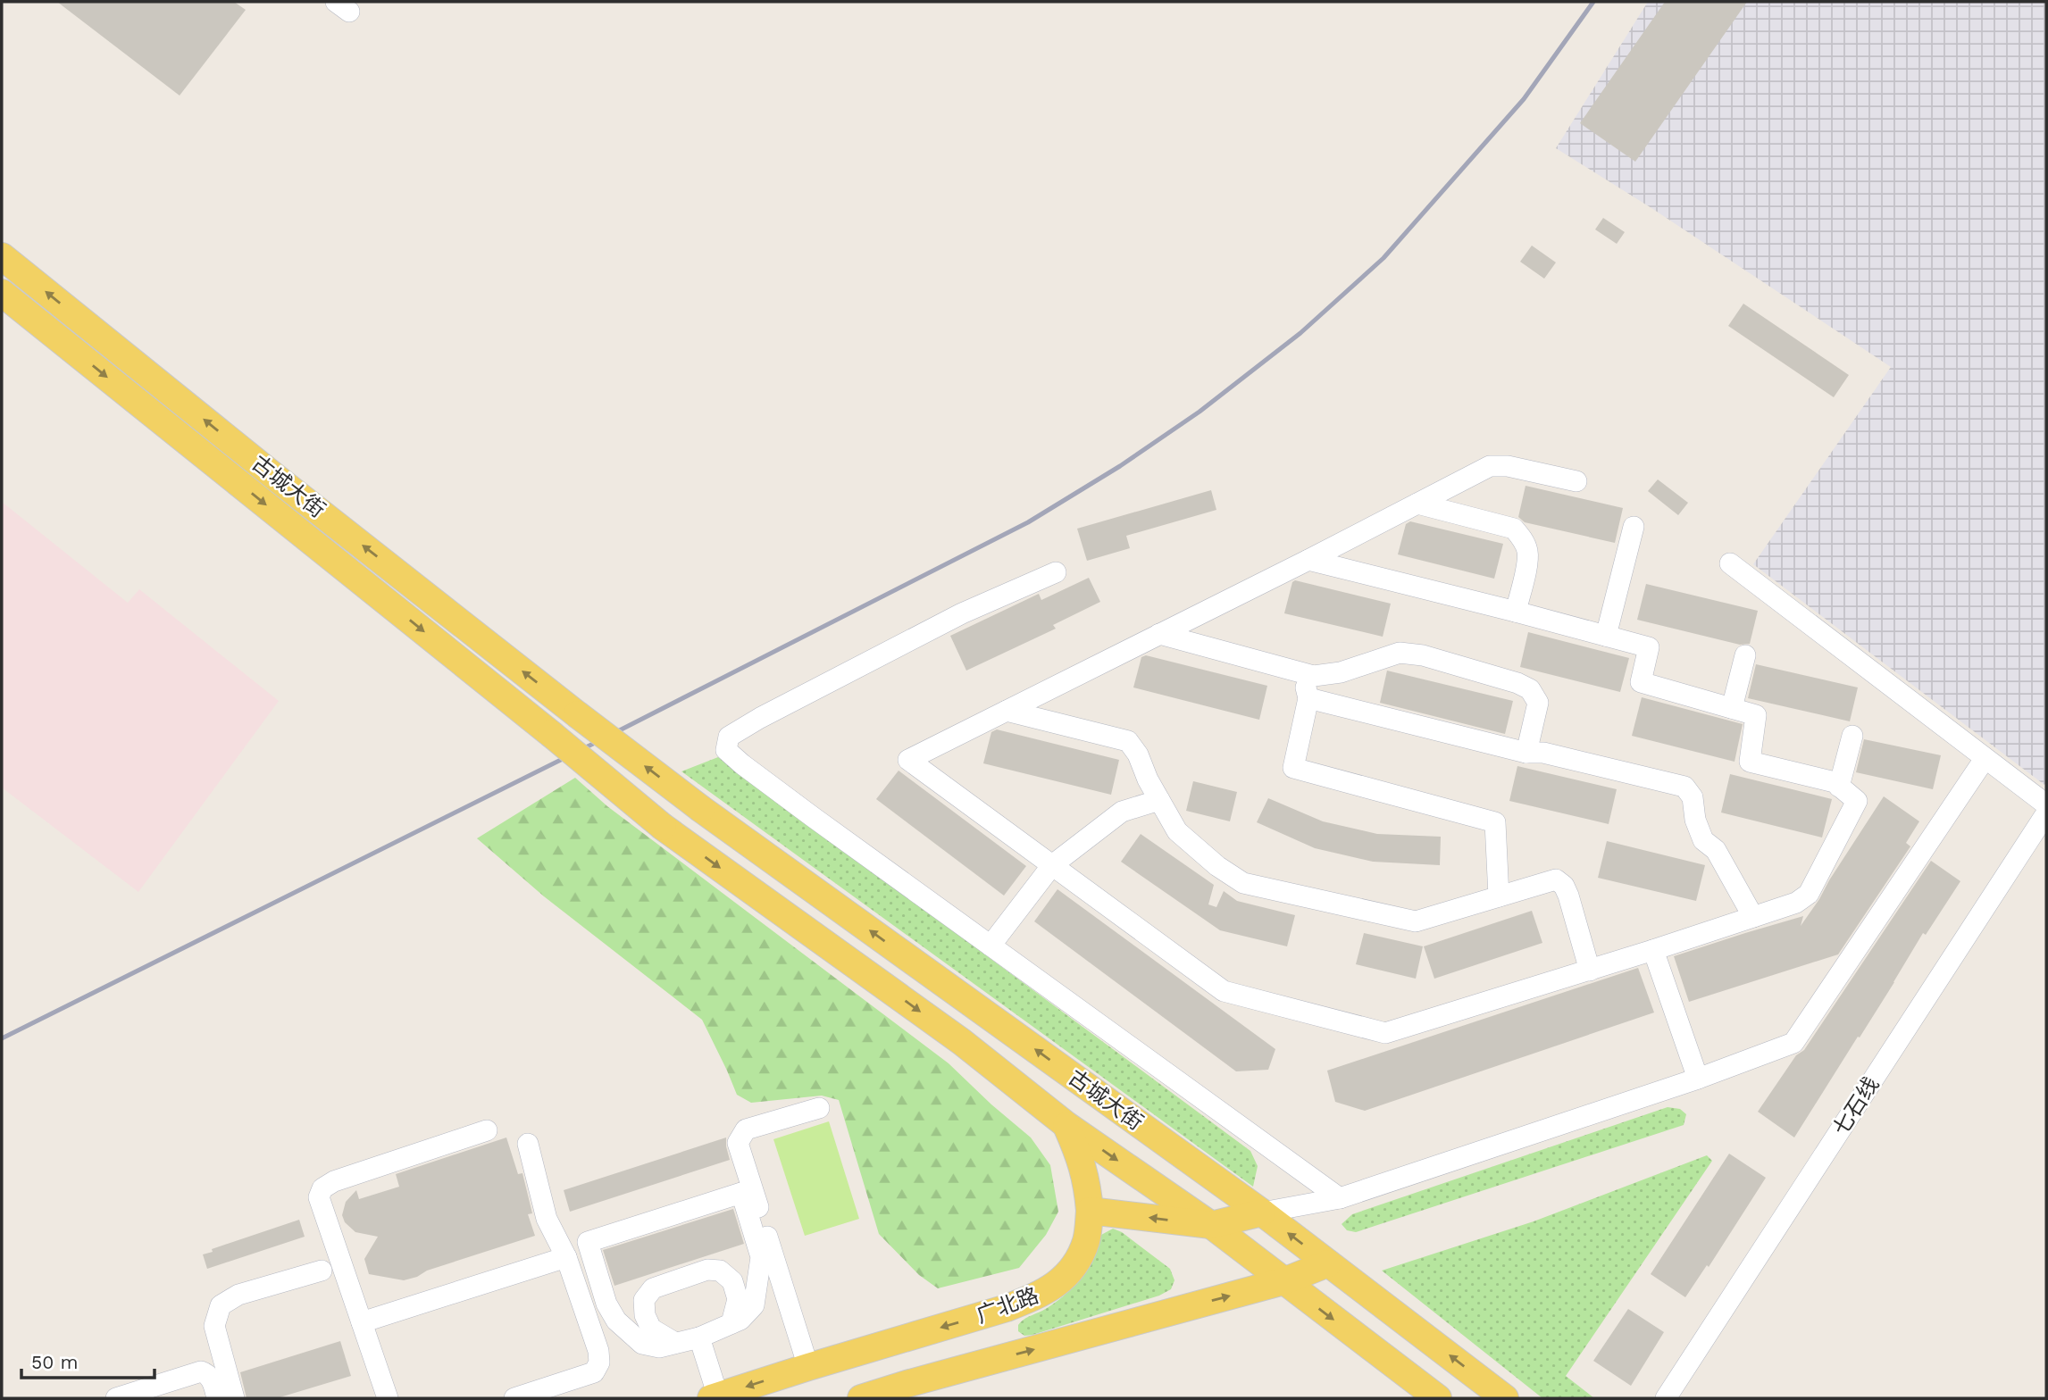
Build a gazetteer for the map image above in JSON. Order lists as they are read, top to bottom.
{
  "streets": {
    "main road": ["古城大街", "广北路"],
    "street": ["七石线"]
  },
  "crossings": [
    ["古城大街", "广北路"]
  ],
  "scale_bar": "50 m"
}
